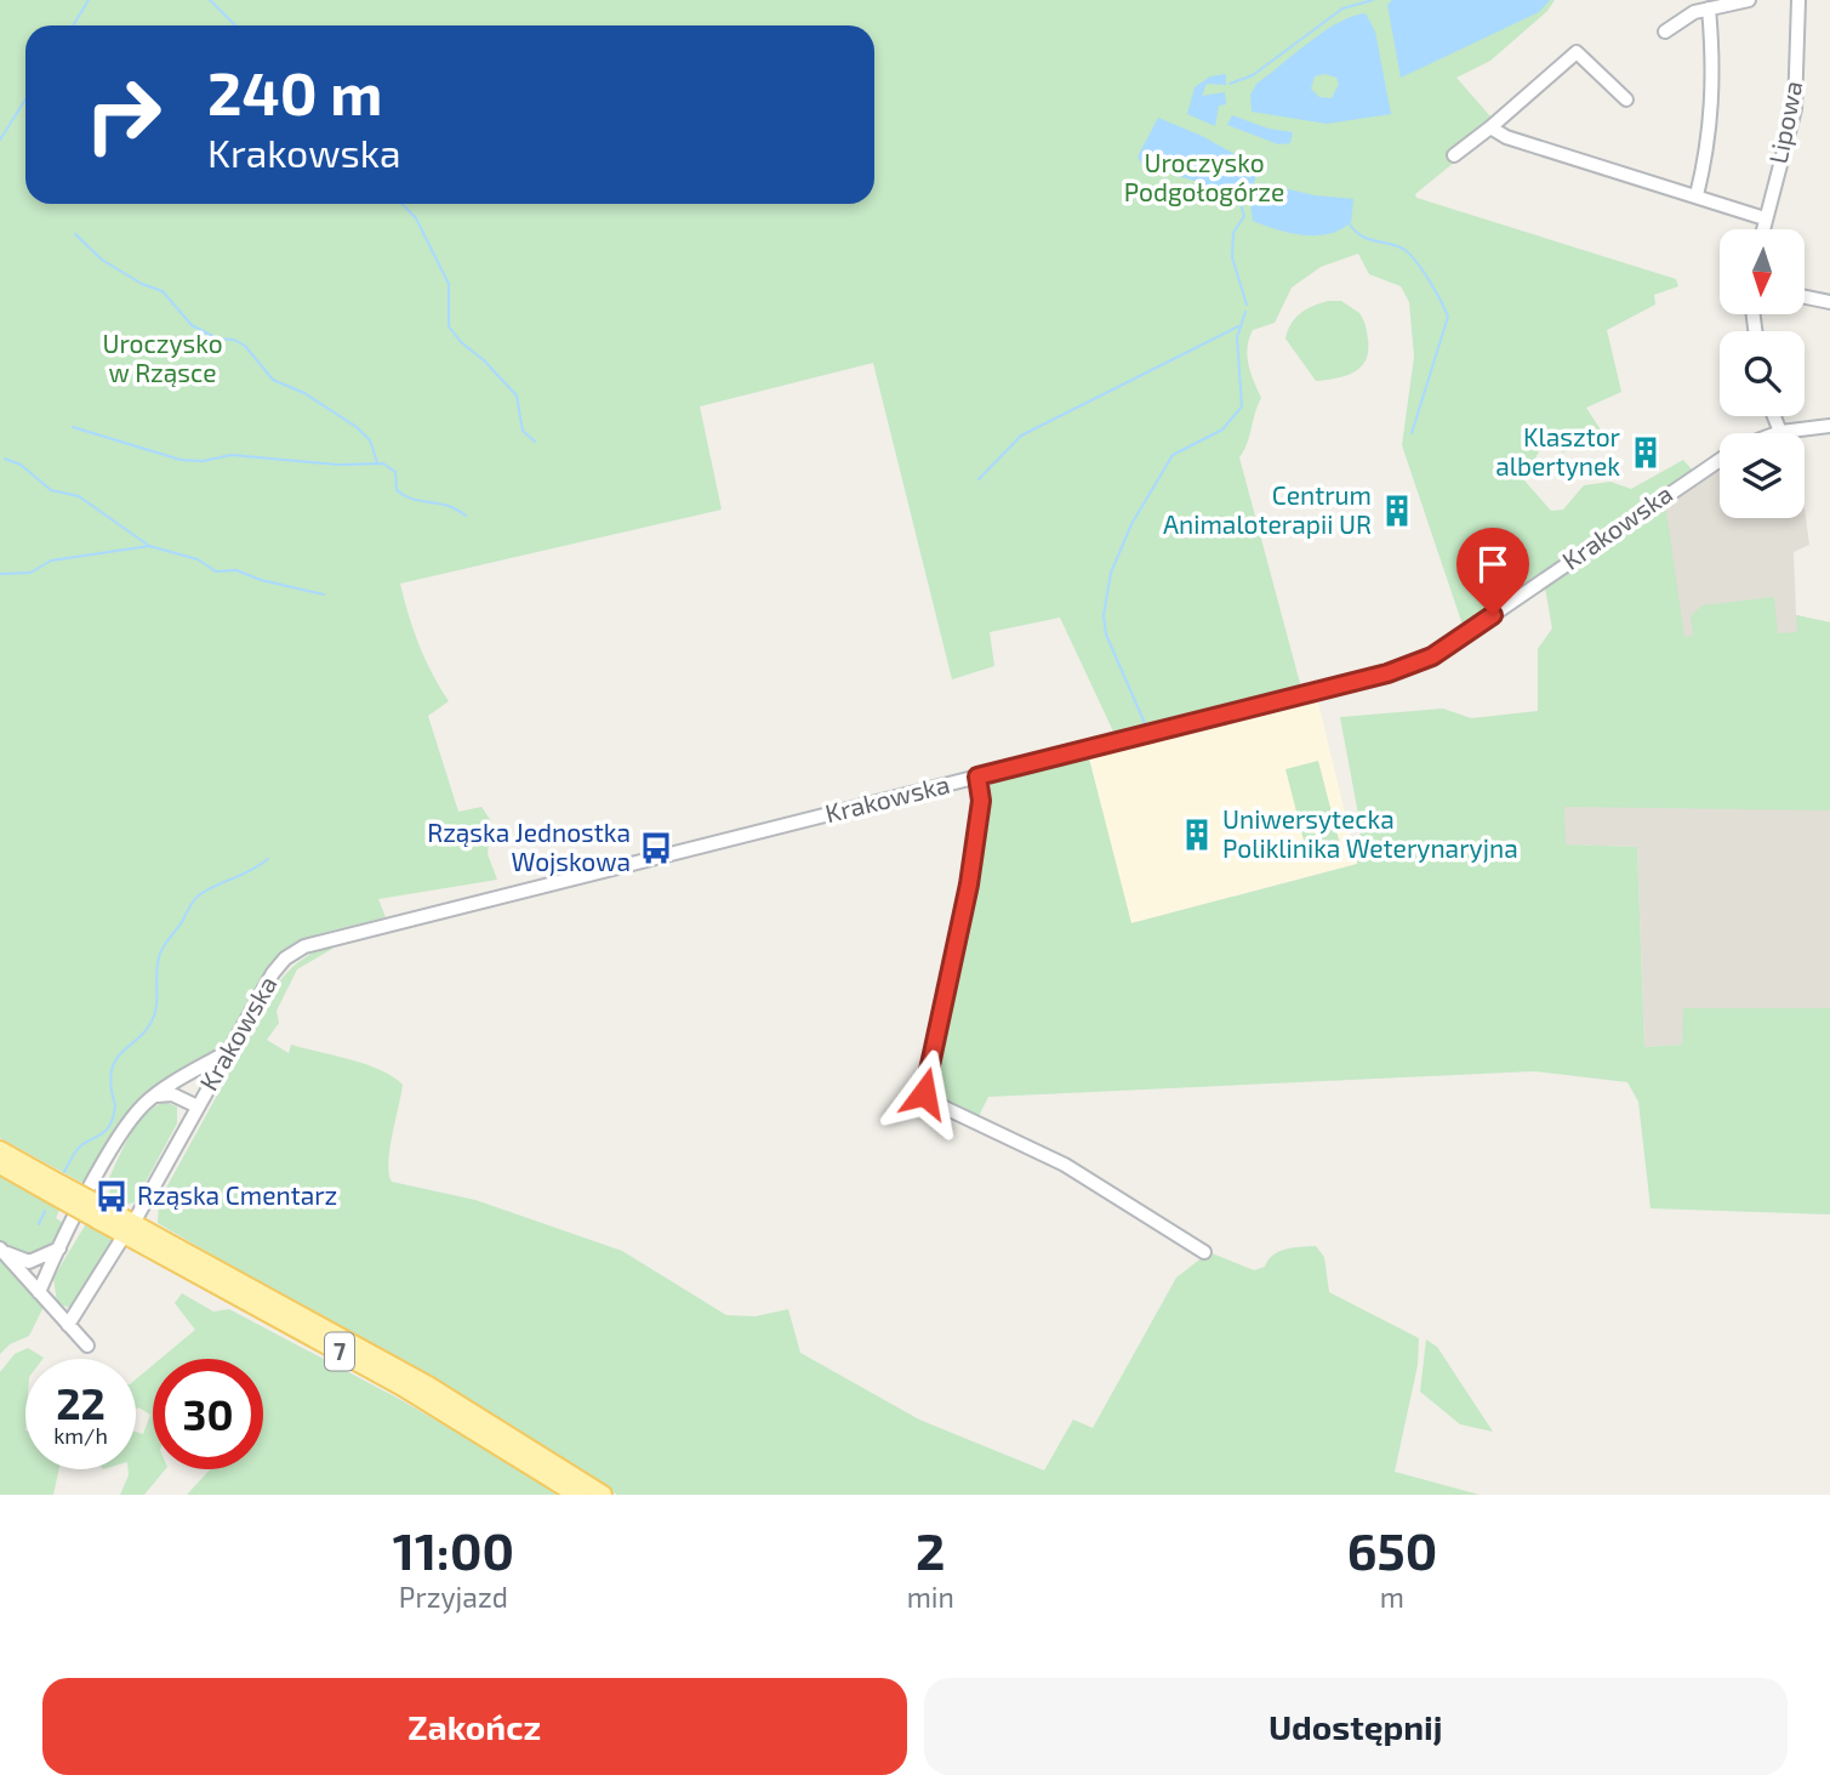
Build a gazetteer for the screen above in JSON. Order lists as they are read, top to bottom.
{
  "streets": {
    "main road": ["7"],
    "street": ["Lipowa", "Krakowska"]
  },
  "crossings": [
    ["Krakowska", "7"]
  ],
  "parks": ["Uroczysko Podgołogórze", "Uroczysko w Rząsce"],
  "places": {
    "building": ["Klasztor albertynek", "Centrum Animaloterapii UR", "Uniwersytecka Poliklinika Weterynaryjna"],
    "bus stop": ["Rząska Jednostka Wojskowa", "Rząska Cmentarz"]
  },
  "north": "bottom",
  "page": {
    "turn": ["240 m", "Krakowska"],
    "speed": "22 km/h",
    "limit": "30",
    "eta": [
      "11:00",
      "Przyjazd",
      "2",
      "min",
      "650",
      "m"
    ],
    "buttons": ["Zakończ", "Udostępnij"]
  }
}
